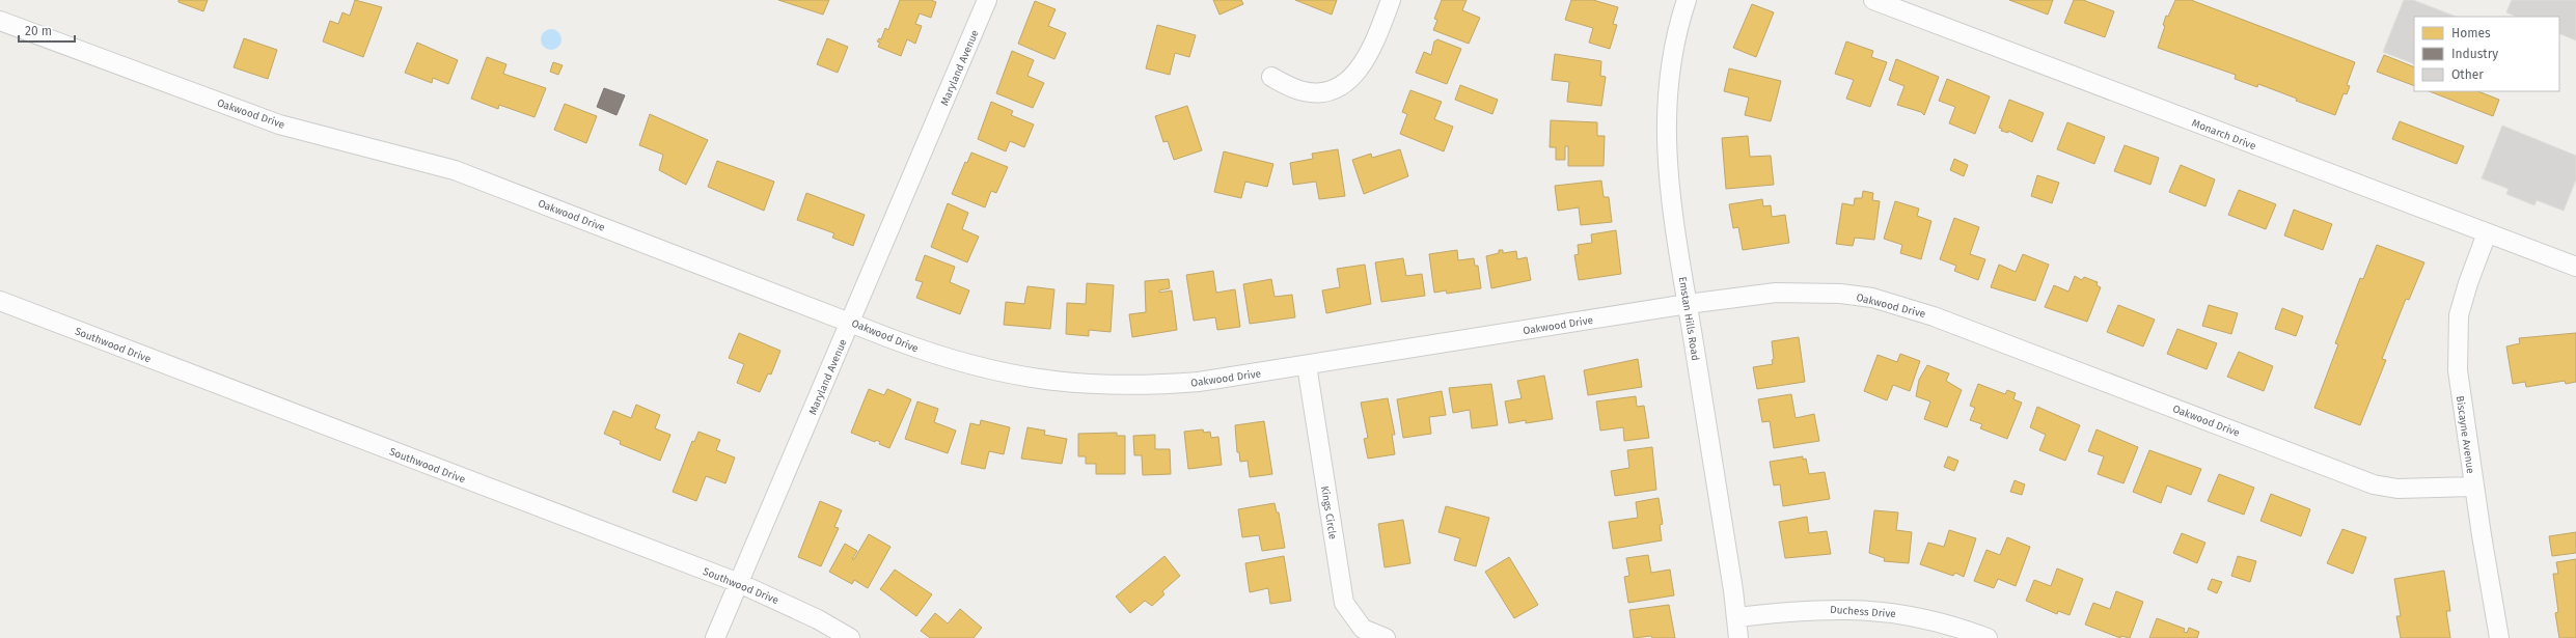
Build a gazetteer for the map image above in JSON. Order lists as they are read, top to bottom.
{
  "streets": {
    "street": [
      "Maryland Avenue",
      "Oakwood Drive",
      "Monarch Drive",
      "Emstan Hills Road",
      "Southwood Drive",
      "Biscayne Avenue",
      "Kings Circle",
      "Duchess Drive"
    ]
  },
  "crossings": [
    ["Maryland Avenue", "Oakwood Drive"],
    ["Maryland Avenue", "Southwood Drive"],
    ["Oakwood Drive", "Emstan Hills Road"],
    ["Oakwood Drive", "Biscayne Avenue"],
    ["Oakwood Drive", "Kings Circle"],
    ["Monarch Drive", "Biscayne Avenue"],
    ["Emstan Hills Road", "Duchess Drive"]
  ],
  "legend": ["Homes", "Industry", "Other"],
  "scale_bar": "20 m"
}
